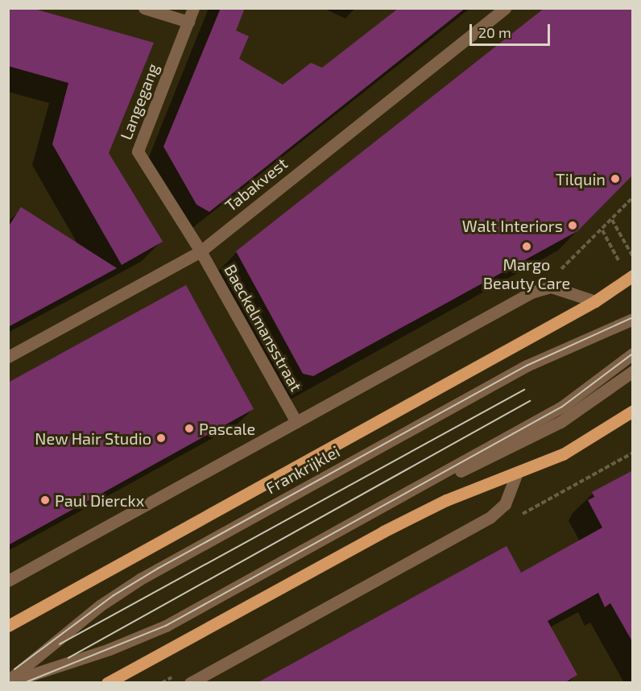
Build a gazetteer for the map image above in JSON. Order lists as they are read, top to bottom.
{
  "streets": {
    "main road": ["Frankrijklei"],
    "street": ["Langegang", "Tabakvest", "Baeckelmansstraat"]
  },
  "crossings": [
    ["Langegang", "Tabakvest"],
    ["Langegang", "Baeckelmansstraat"],
    ["Tabakvest", "Baeckelmansstraat"]
  ],
  "places": [
    "Tilquin",
    "Walt Interiors",
    "Margo Beauty Care",
    "Pascale",
    "New Hair Studio",
    "Paul Dierckx"
  ],
  "scale_bar": "20 m"
}
